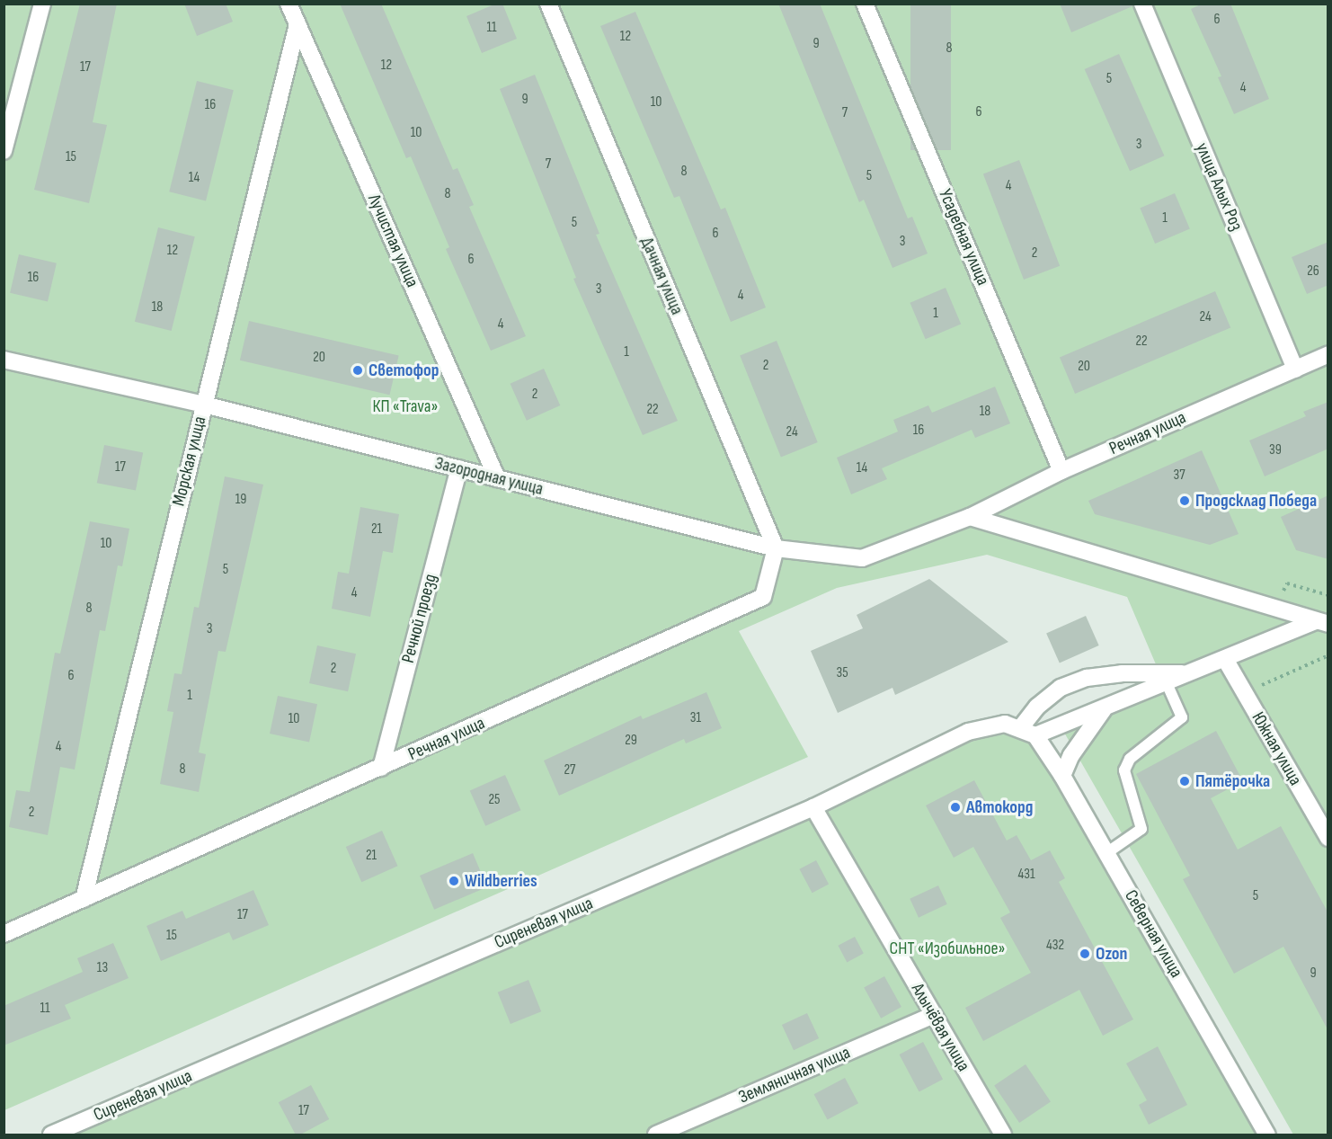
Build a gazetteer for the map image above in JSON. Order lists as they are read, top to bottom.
{
  "streets": {
    "street": [
      "улица Алых Роз",
      "Усадебная улица",
      "Лучистая улица",
      "Дачная улица",
      "Речная улица",
      "Морская улица",
      "Загородная улица",
      "Речной проезд",
      "Южная улица",
      "Сиреневая улица",
      "Северная улица",
      "Алычёвая улица",
      "Земляничная улица"
    ]
  },
  "crossings": [
    ["улица Алых Роз", "Речная улица"],
    ["Усадебная улица", "Речная улица"],
    ["Лучистая улица", "Морская улица"],
    ["Лучистая улица", "Загородная улица"],
    ["Дачная улица", "Речная улица"],
    ["Дачная улица", "Загородная улица"],
    ["Речная улица", "Морская улица"],
    ["Речная улица", "Загородная улица"],
    ["Речная улица", "Речной проезд"],
    ["Морская улица", "Загородная улица"],
    ["Загородная улица", "Речной проезд"],
    ["Сиреневая улица", "Северная улица"],
    ["Сиреневая улица", "Алычёвая улица"],
    ["Алычёвая улица", "Земляничная улица"]
  ],
  "parks": ["КП «Trava»", "СНТ «Изобильное»"],
  "places": [
    "Светофор",
    "Продсклад Победа",
    "Пятёрочка",
    "Автокорд",
    "Wildberries",
    "Ozon"
  ],
  "house_numbers": [
    "6",
    "11",
    "12",
    "9",
    "8",
    "12",
    "17",
    "5",
    "4",
    "9",
    "10",
    "16",
    "6",
    "7",
    "10",
    "3",
    "15",
    "7",
    "8",
    "5",
    "14",
    "4",
    "8",
    "1",
    "5",
    "6",
    "3",
    "12",
    "2",
    "6",
    "26",
    "16",
    "3",
    "4",
    "18",
    "1",
    "24",
    "4",
    "22",
    "1",
    "20",
    "2",
    "20",
    "2",
    "22",
    "18",
    "16",
    "24",
    "39",
    "17",
    "14",
    "37",
    "19",
    "21",
    "10",
    "5",
    "4",
    "8",
    "3",
    "2",
    "35",
    "6",
    "1",
    "31",
    "10",
    "29",
    "4",
    "8",
    "27",
    "25",
    "2",
    "21",
    "431",
    "5",
    "17",
    "15",
    "432",
    "13",
    "9",
    "11",
    "17"
  ]
}
